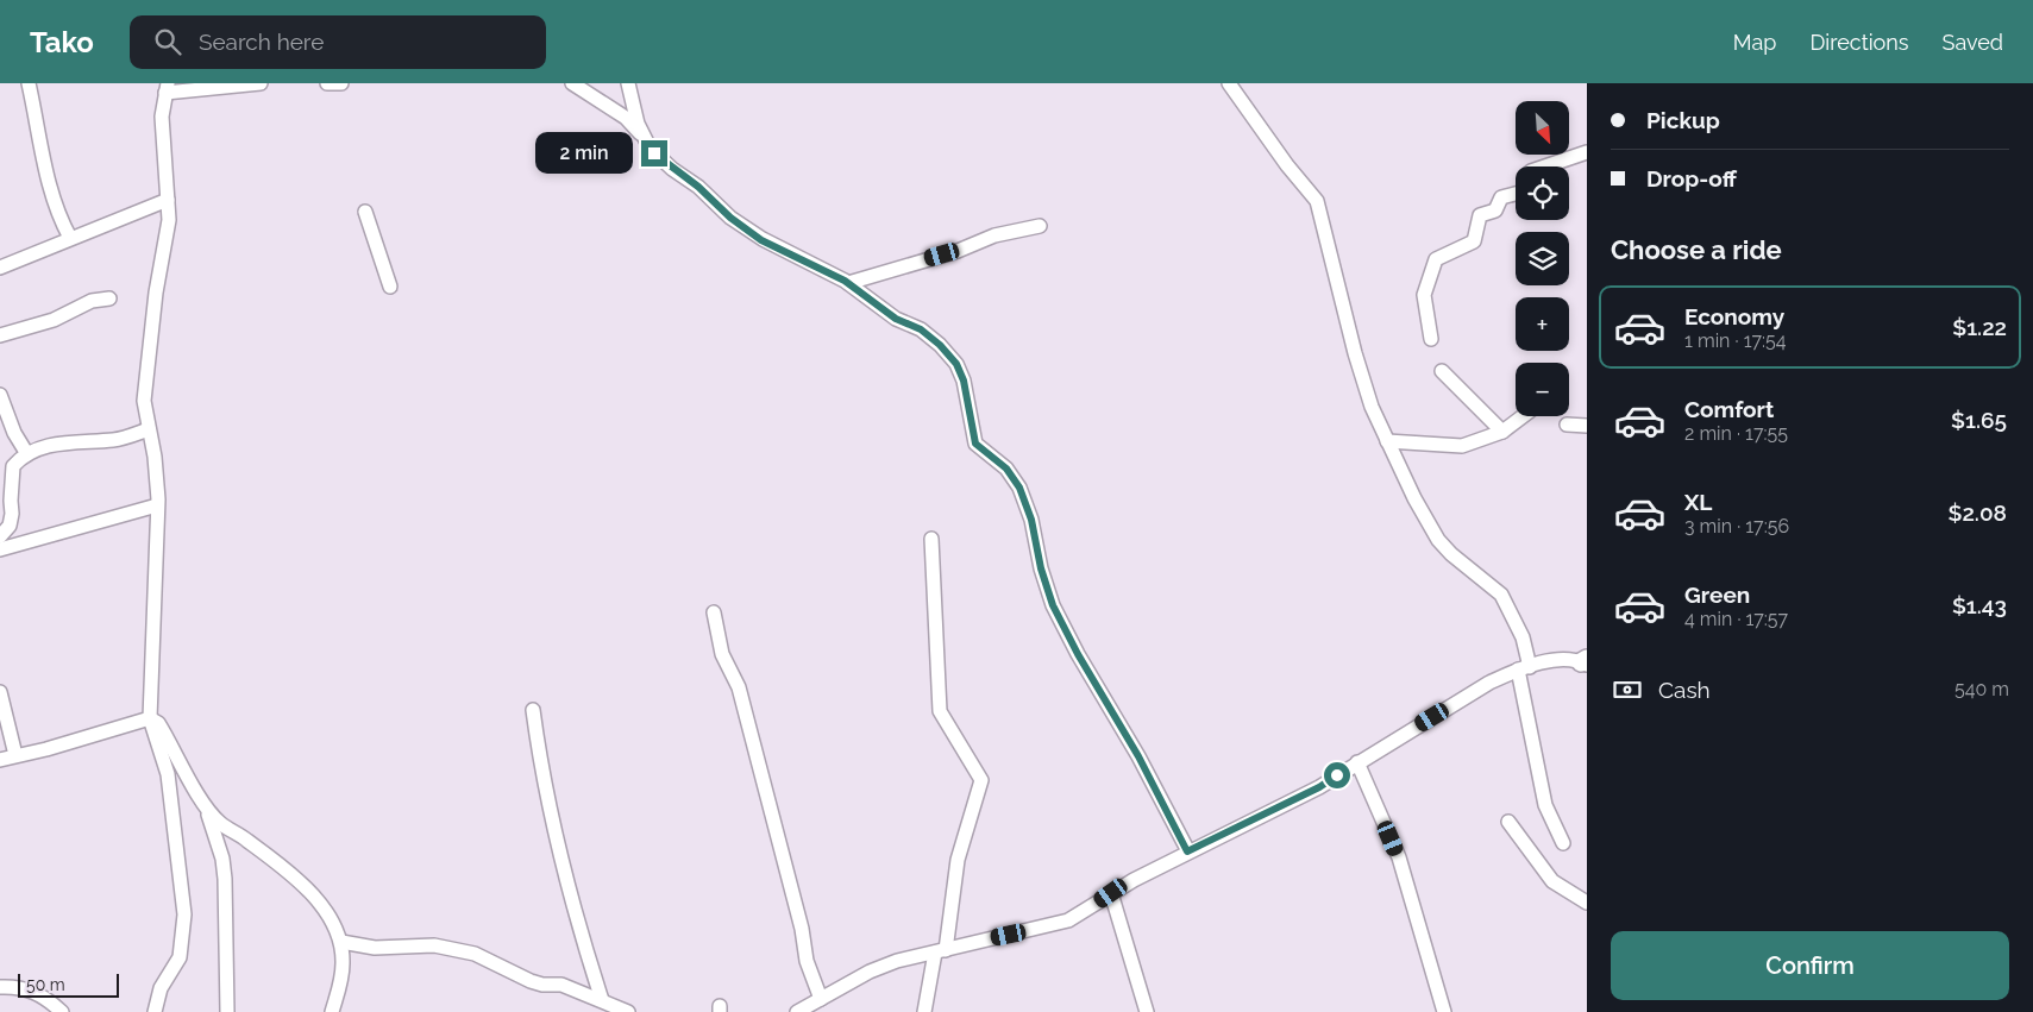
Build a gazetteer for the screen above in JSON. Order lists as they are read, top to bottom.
{
  "scale_bar": "50 m",
  "north": "bottom right",
  "page": {
    "header": "Tako",
    "search": "Search here",
    "nav": ["Map", "Directions", "Saved"],
    "banner": ["Pickup", "Drop-off"],
    "map_buttons": ["+", "−"],
    "bubble": "2 min",
    "heading": "Choose a ride",
    "list": [
      {
        "name": "Economy",
        "note": "1 min · 17:54",
        "value": "$1.22"
      },
      {
        "name": "Comfort",
        "note": "2 min · 17:55",
        "value": "$1.65"
      },
      {
        "name": "XL",
        "note": "3 min · 17:56",
        "value": "$2.08"
      },
      {
        "name": "Green",
        "note": "4 min · 17:57",
        "value": "$1.43"
      }
    ],
    "pay": ["Cash", "540 m"],
    "buttons": "Confirm",
    "scale": "50 m"
  }
}
